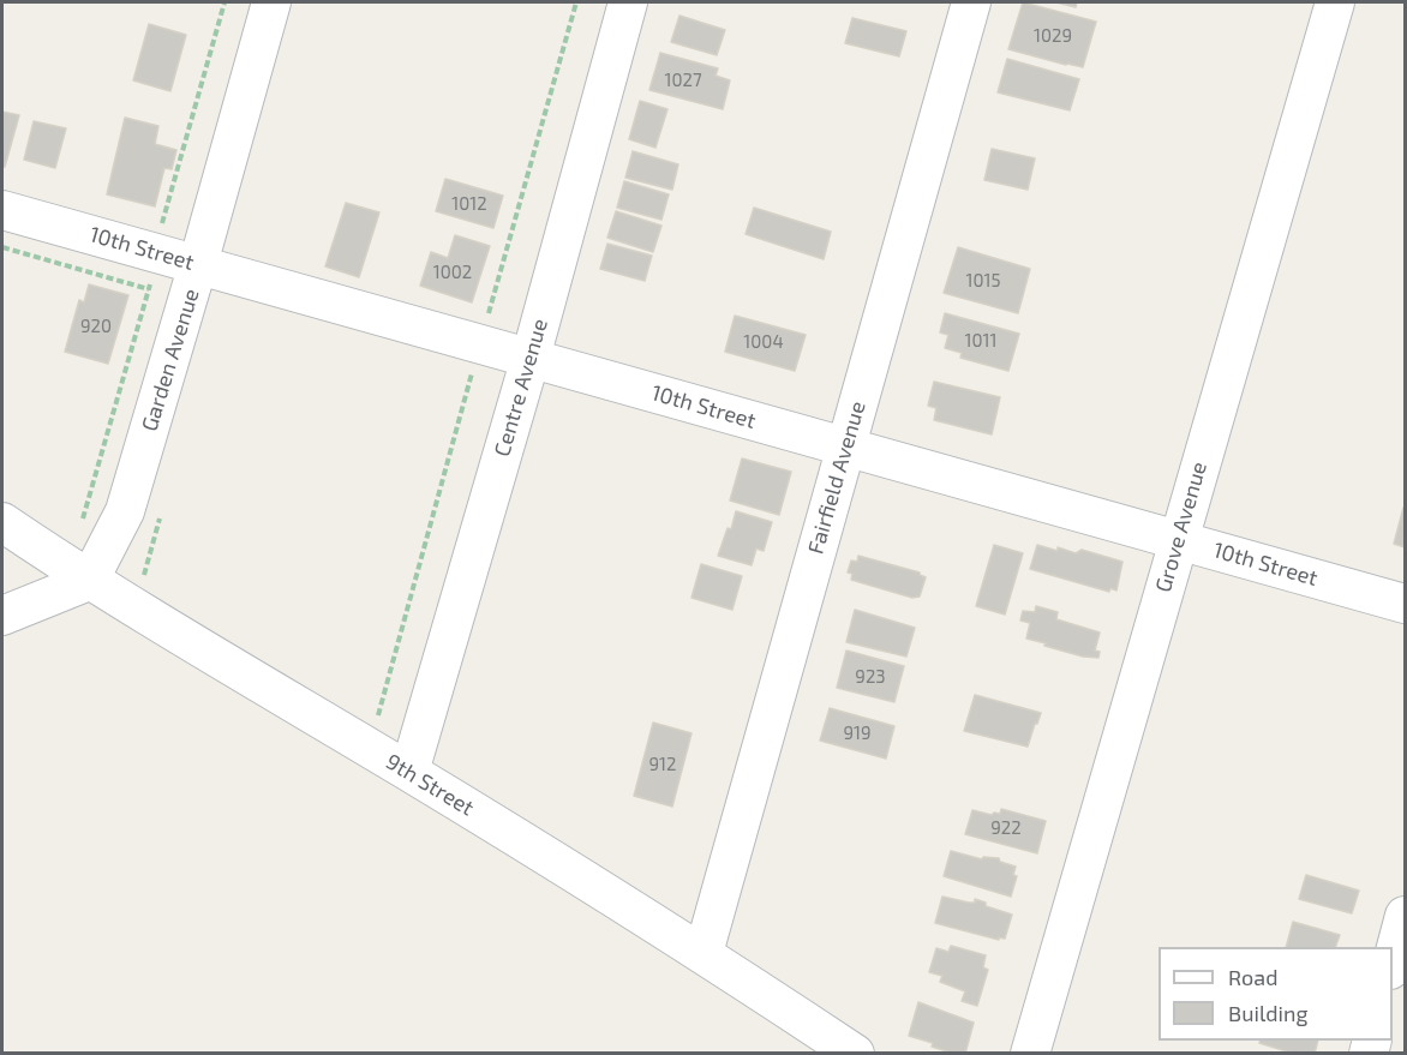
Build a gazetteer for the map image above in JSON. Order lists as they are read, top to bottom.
{
  "streets": {
    "street": [
      "10th Street",
      "Garden Avenue",
      "Centre Avenue",
      "Fairfield Avenue",
      "Grove Avenue",
      "9th Street"
    ]
  },
  "crossings": [
    ["10th Street", "Garden Avenue"],
    ["10th Street", "Centre Avenue"],
    ["10th Street", "Fairfield Avenue"],
    ["10th Street", "Grove Avenue"],
    ["Garden Avenue", "9th Street"],
    ["Centre Avenue", "9th Street"],
    ["Fairfield Avenue", "9th Street"]
  ],
  "house_numbers": [
    "1029",
    "1027",
    "1012",
    "1002",
    "1015",
    "920",
    "1011",
    "1004",
    "923",
    "919",
    "912",
    "922"
  ],
  "legend": ["Road", "Building"]
}
